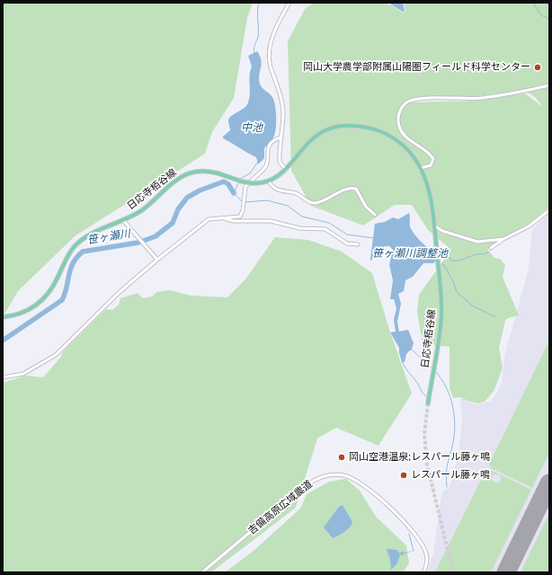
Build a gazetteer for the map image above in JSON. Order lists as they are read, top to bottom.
{
  "streets": {
    "main road": ["日応寺栢谷線"],
    "street": ["吉備高原広域農道"]
  },
  "water": ["中池", "笹ヶ瀬川", "笹ヶ瀬川調整池"],
  "places": ["岡山大学農学部附属山陽圏フィールド科学センター", "岡山空港温泉;レスパール藤ヶ鳴", "レスパール藤ヶ鳴"]
}
